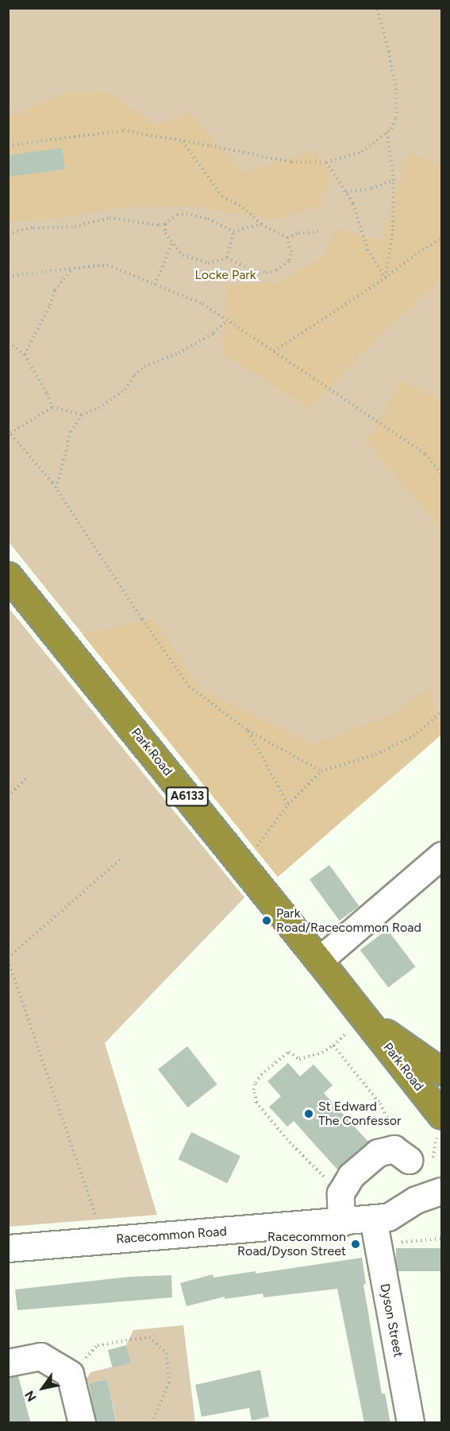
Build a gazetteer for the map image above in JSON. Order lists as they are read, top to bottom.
{
  "streets": {
    "highway": ["Park Road", "A6133"],
    "street": ["Racecommon Road", "Dyson Street"]
  },
  "crossings": [
    ["Racecommon Road", "Dyson Street"]
  ],
  "parks": ["Locke Park"],
  "places": ["Park Road/Racecommon Road", "St Edward The Confessor", "Racecommon Road/Dyson Street"],
  "north": "bottom left"
}
